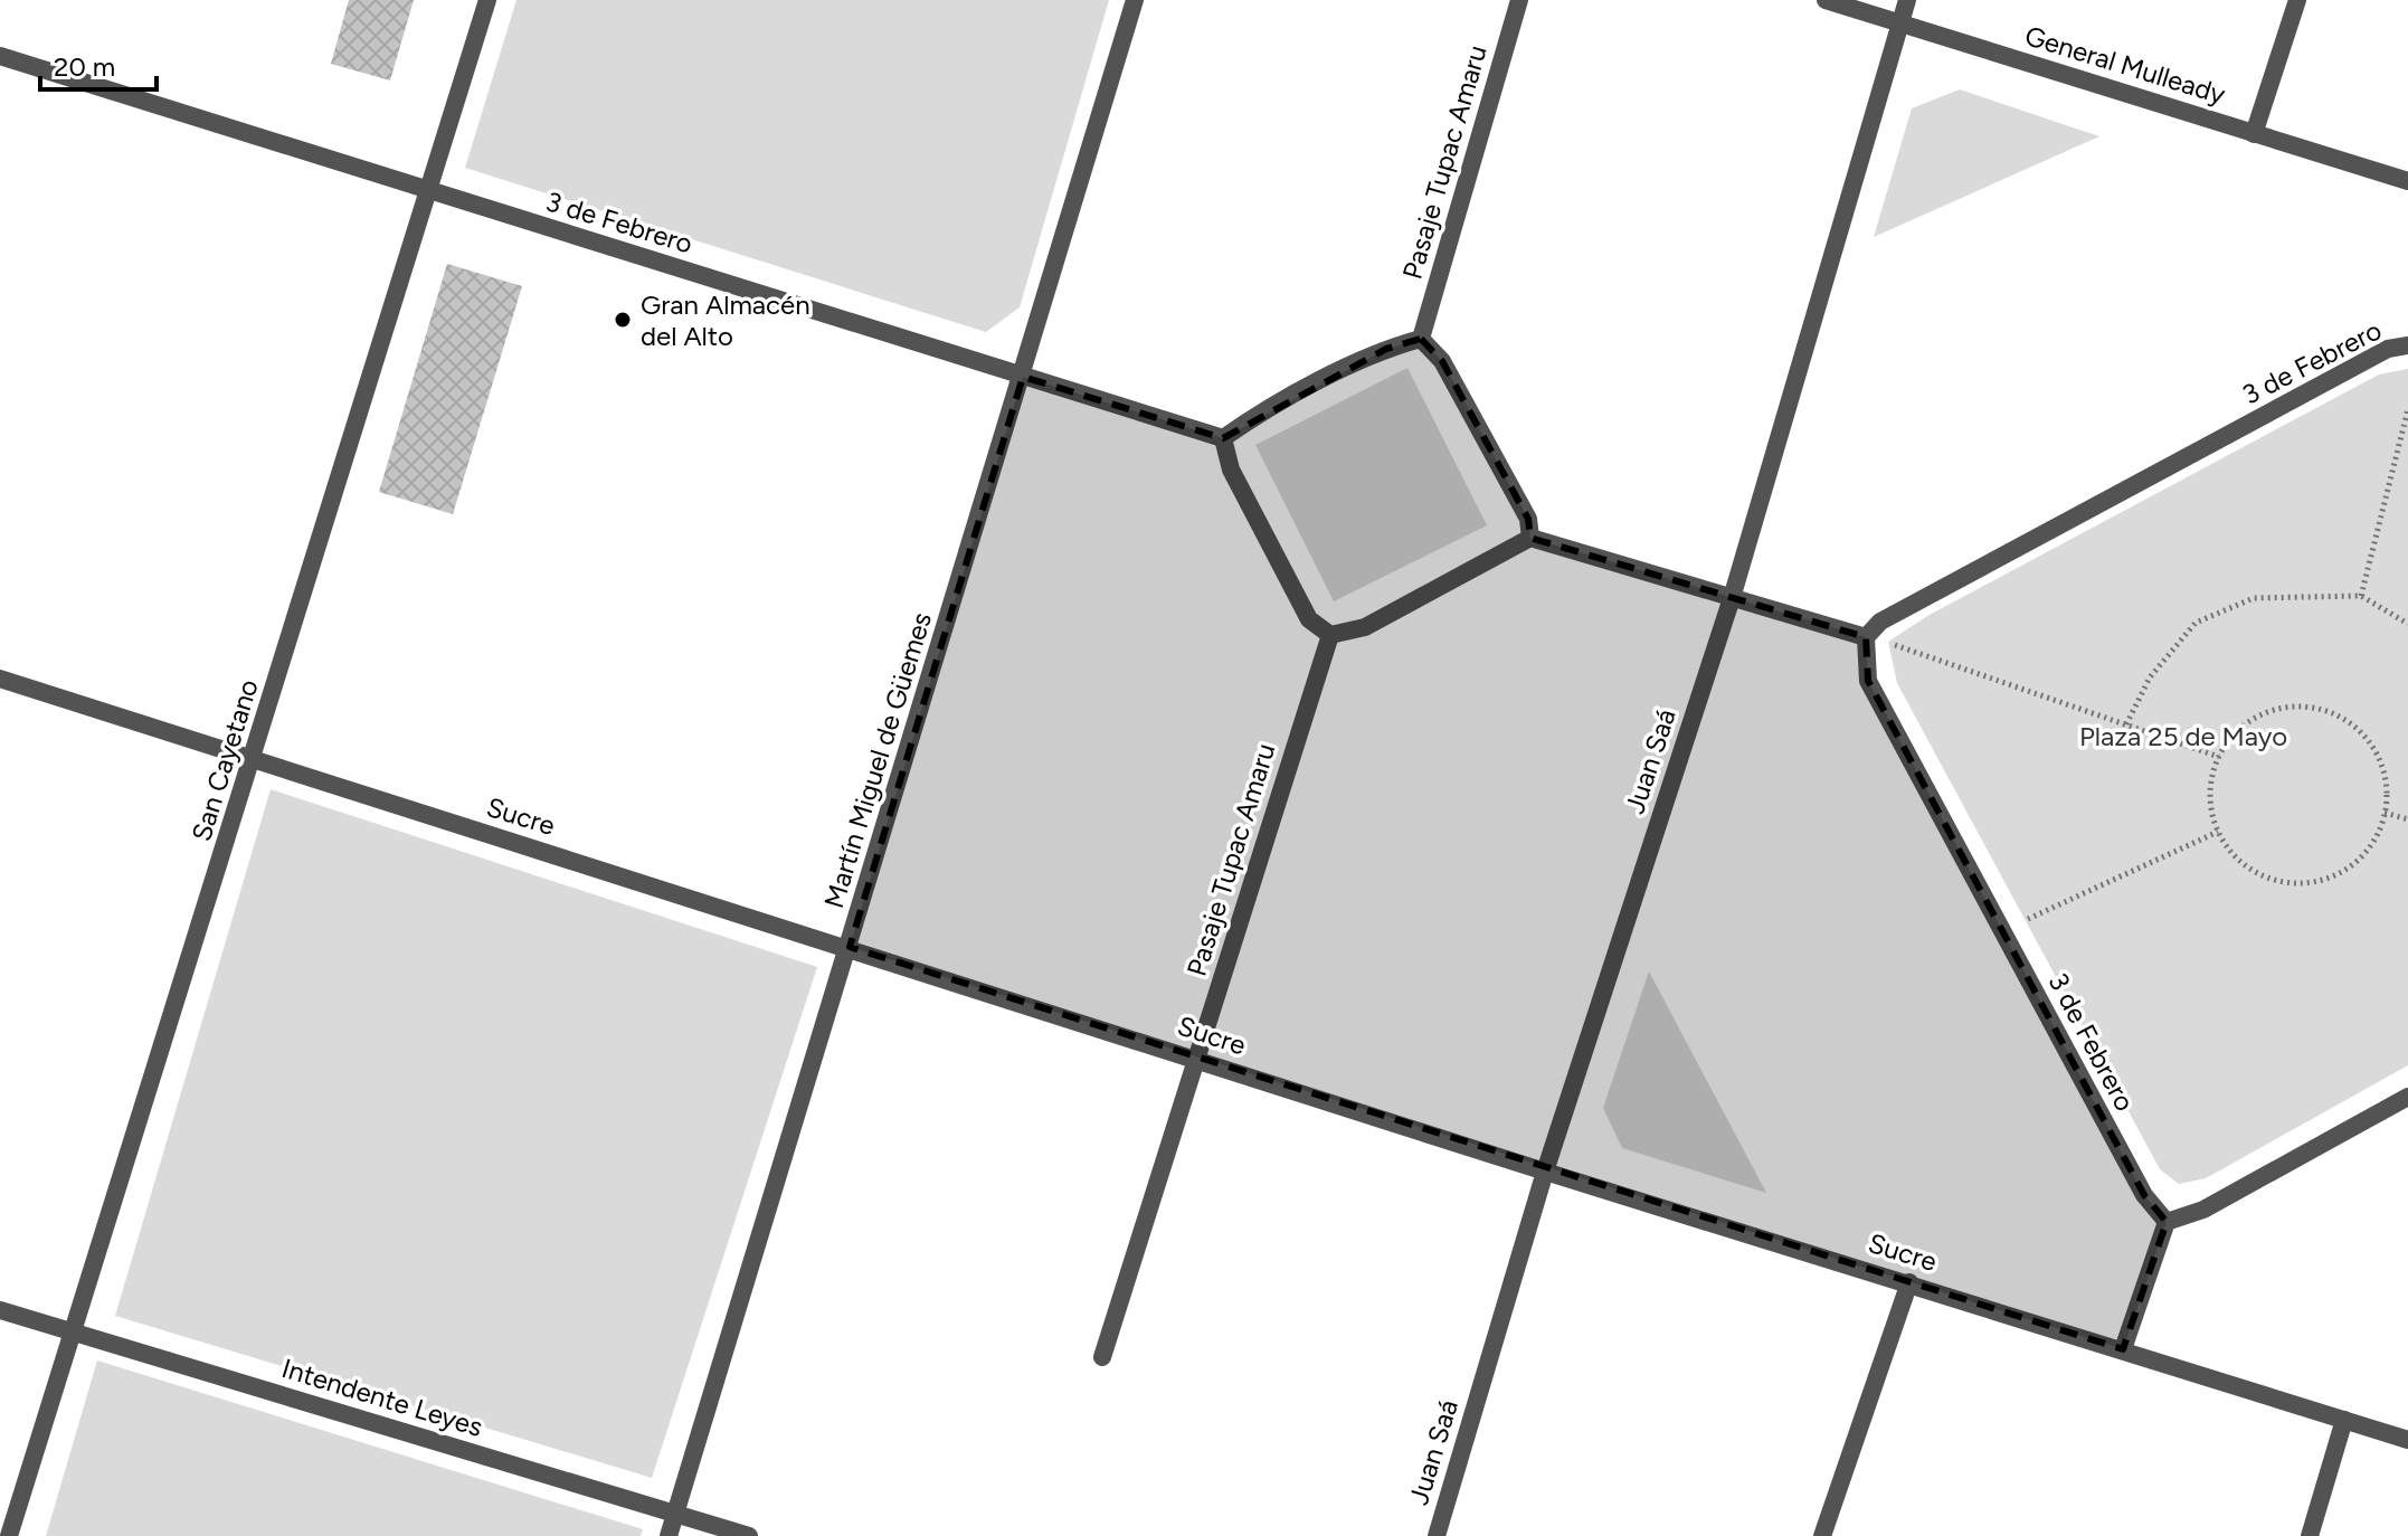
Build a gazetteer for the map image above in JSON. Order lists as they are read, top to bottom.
{
  "streets": {
    "street": [
      "General Mulleady",
      "Pasaje Tupac Amaru",
      "3 de Febrero",
      "San Cayetano",
      "Martín Miguel de Güemes",
      "Juan Saá",
      "Sucre",
      "Intendente Leyes"
    ]
  },
  "crossings": [
    ["General Mulleady", "Juan Saá"],
    ["Pasaje Tupac Amaru", "Sucre"],
    ["3 de Febrero", "San Cayetano"],
    ["3 de Febrero", "Martín Miguel de Güemes"],
    ["San Cayetano", "Sucre"],
    ["San Cayetano", "Intendente Leyes"],
    ["Martín Miguel de Güemes", "Sucre"],
    ["Martín Miguel de Güemes", "Intendente Leyes"],
    ["Juan Saá", "Sucre"]
  ],
  "parks": ["Plaza 25 de Mayo"],
  "places": ["Gran Almacén del Alto"],
  "scale_bar": "20 m"
}
